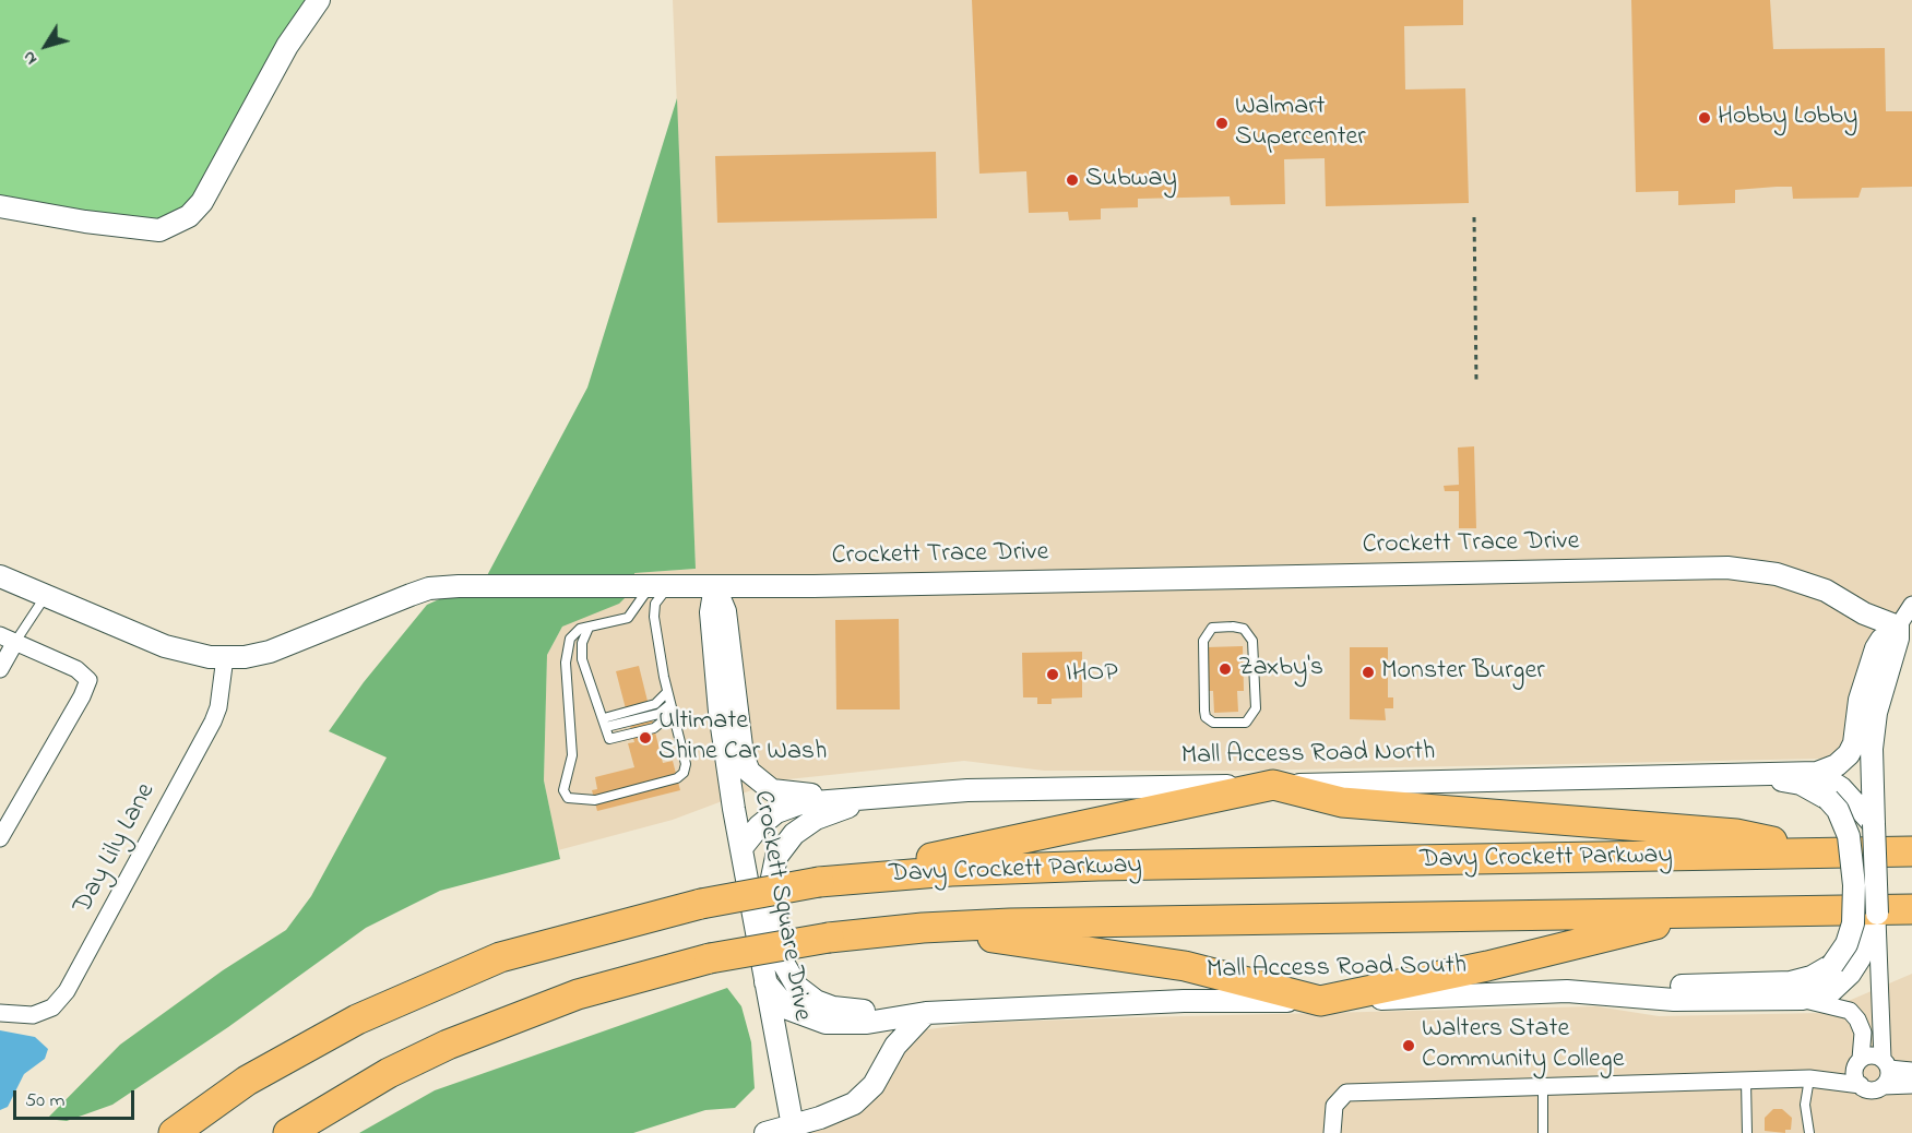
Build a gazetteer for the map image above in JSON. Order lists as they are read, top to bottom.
{
  "streets": {
    "highway": ["Davy Crockett Parkway"],
    "street": [
      "Crockett Trace Drive",
      "Mall Access Road North",
      "Day Lily Lane",
      "Crockett Square Drive",
      "Mall Access Road South"
    ]
  },
  "crossings": [
    ["Crockett Trace Drive", "Day Lily Lane"],
    ["Crockett Trace Drive", "Crockett Square Drive"],
    ["Mall Access Road North", "Crockett Square Drive"],
    ["Crockett Square Drive", "Mall Access Road South"]
  ],
  "places": [
    "Hobby Lobby",
    "Walmart Supercenter",
    "Subway",
    "Zaxby's",
    "Monster Burger",
    "IHOP",
    "Ultimate Shine Car Wash",
    "Walters State Community College"
  ],
  "scale_bar": "50 m",
  "north": "bottom left"
}
